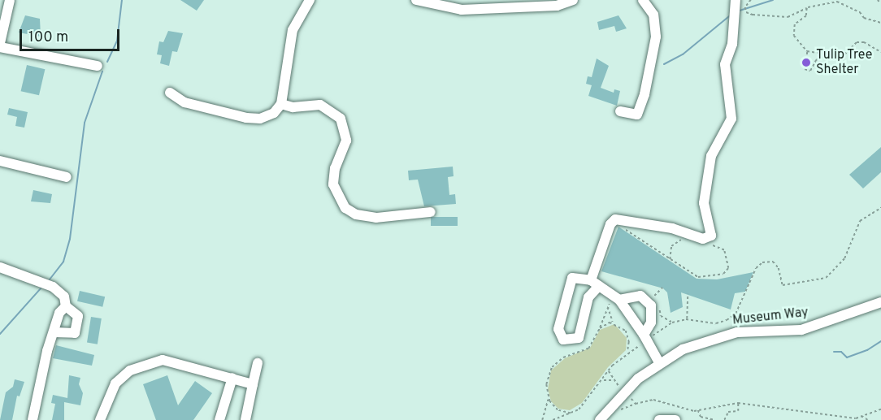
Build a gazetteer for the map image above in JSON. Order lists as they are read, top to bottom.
{
  "streets": {
    "street": ["Museum Way"]
  },
  "places": ["Tulip Tree Shelter"],
  "scale_bar": "100 m"
}
